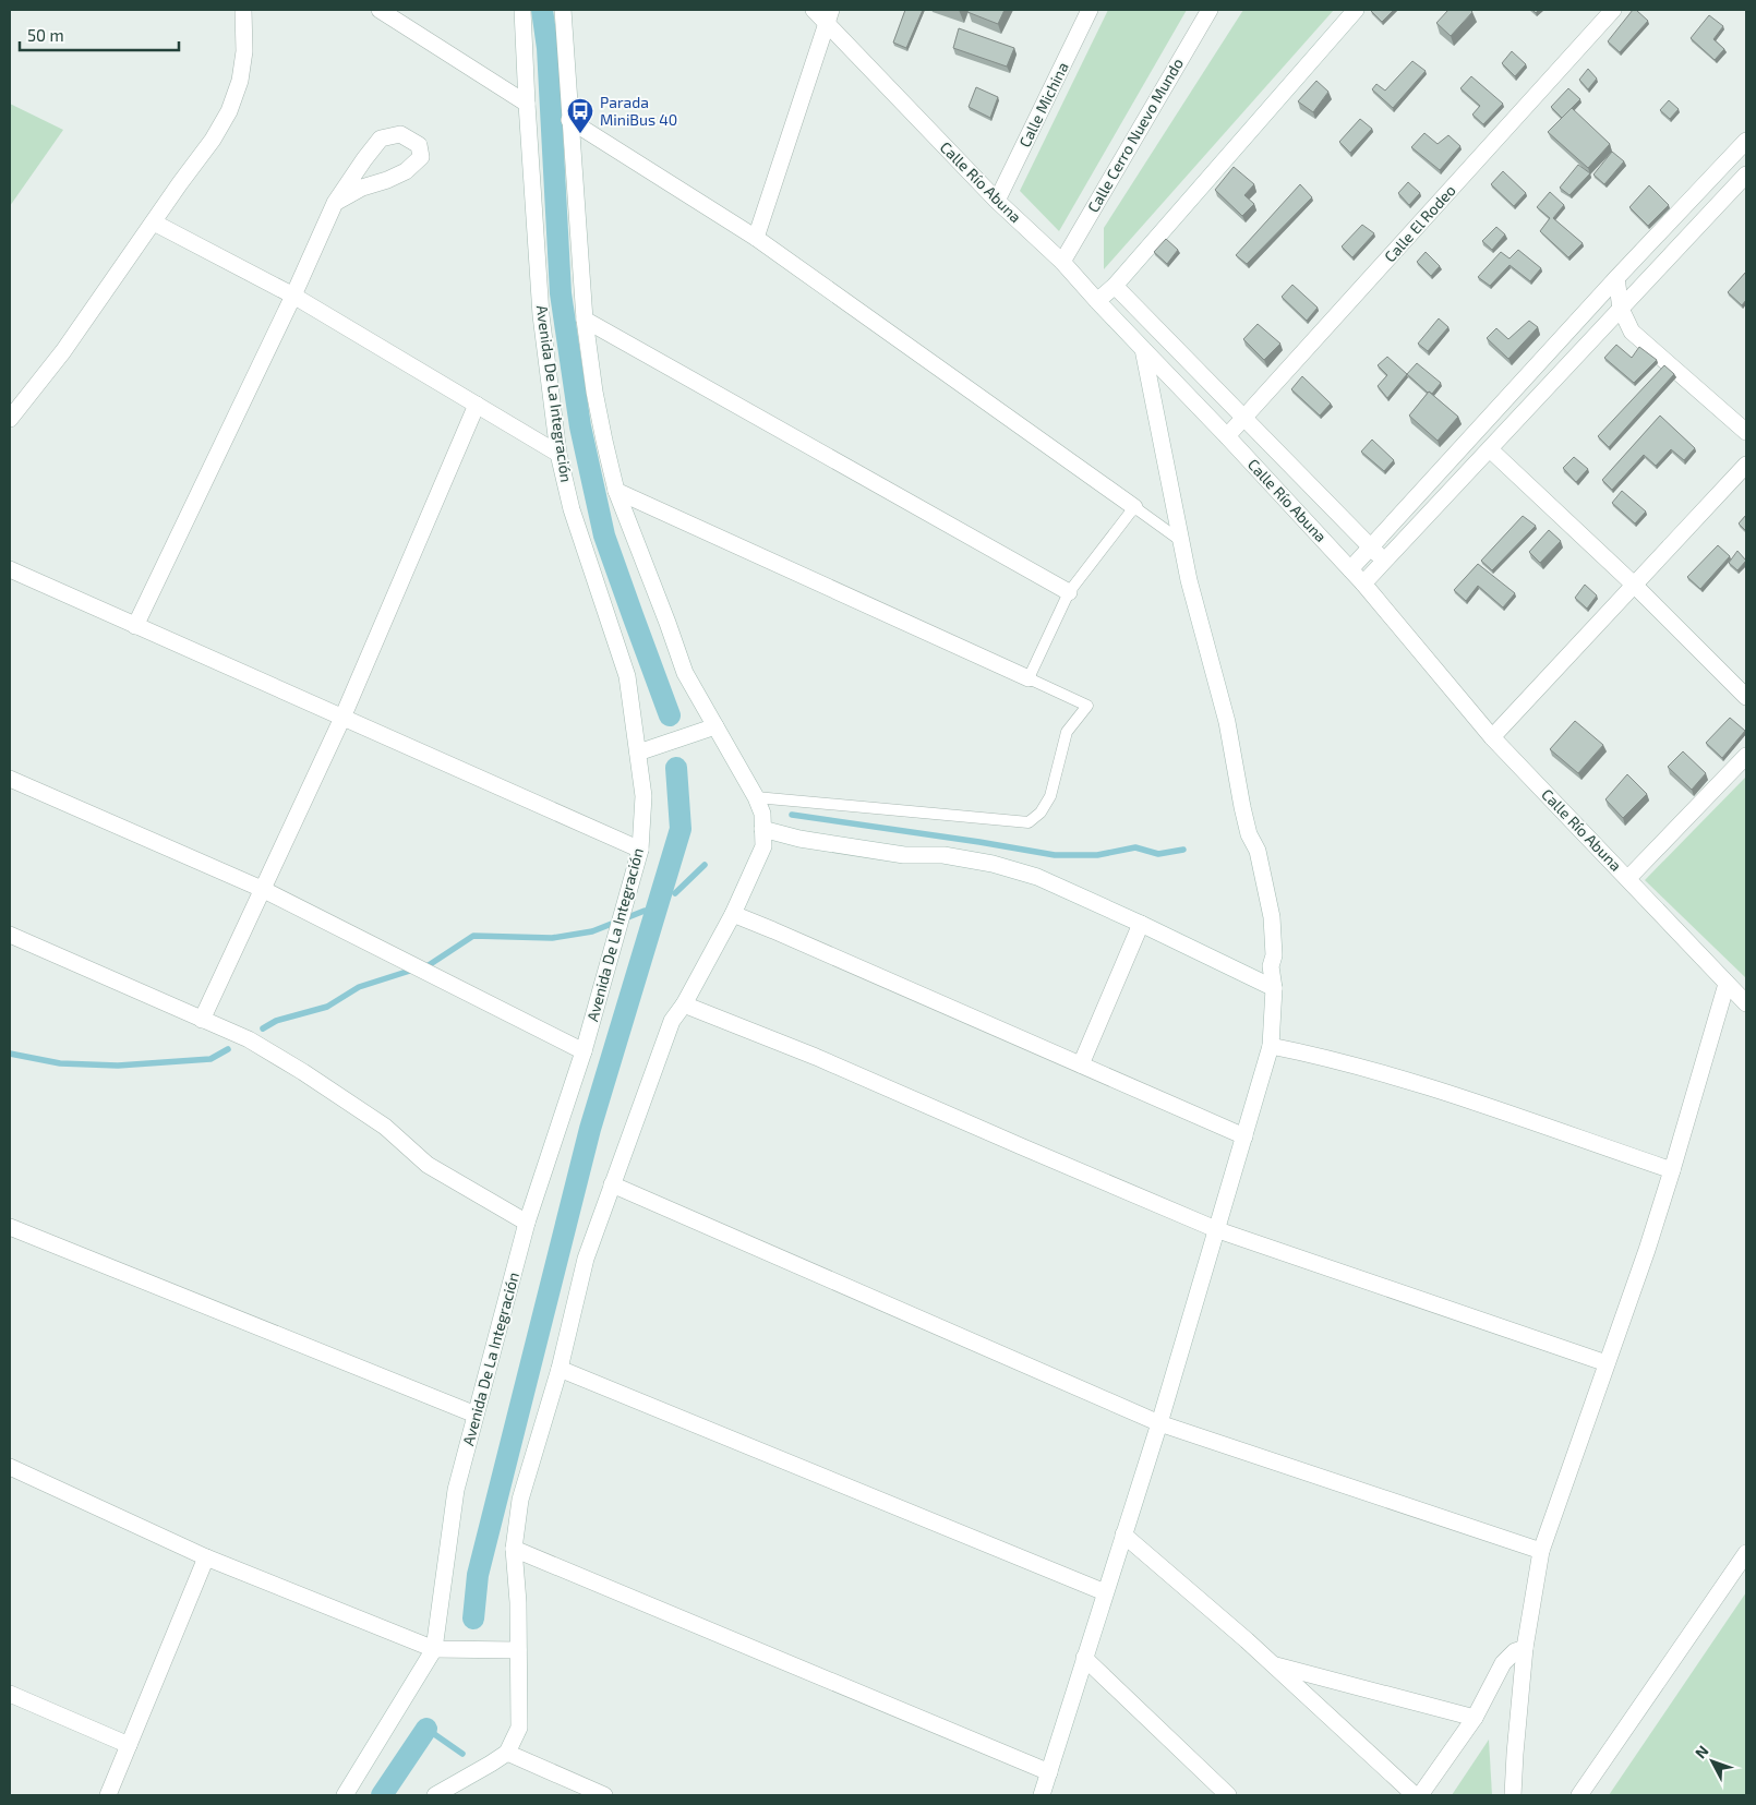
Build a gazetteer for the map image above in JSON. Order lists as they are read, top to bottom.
{
  "streets": {
    "street": [
      "Calle Michina",
      "Calle Cerro Nuevo Mundo",
      "Calle Río Abuna",
      "Calle El Rodeo",
      "Avenida De La Integración"
    ]
  },
  "crossings": [
    ["Calle Michina", "Calle Río Abuna"],
    ["Calle Cerro Nuevo Mundo", "Calle Río Abuna"],
    ["Calle Río Abuna", "Calle El Rodeo"]
  ],
  "places": {
    "bus stop": ["Parada MiniBus 40"]
  },
  "scale_bar": "50 m",
  "north": "top left"
}
